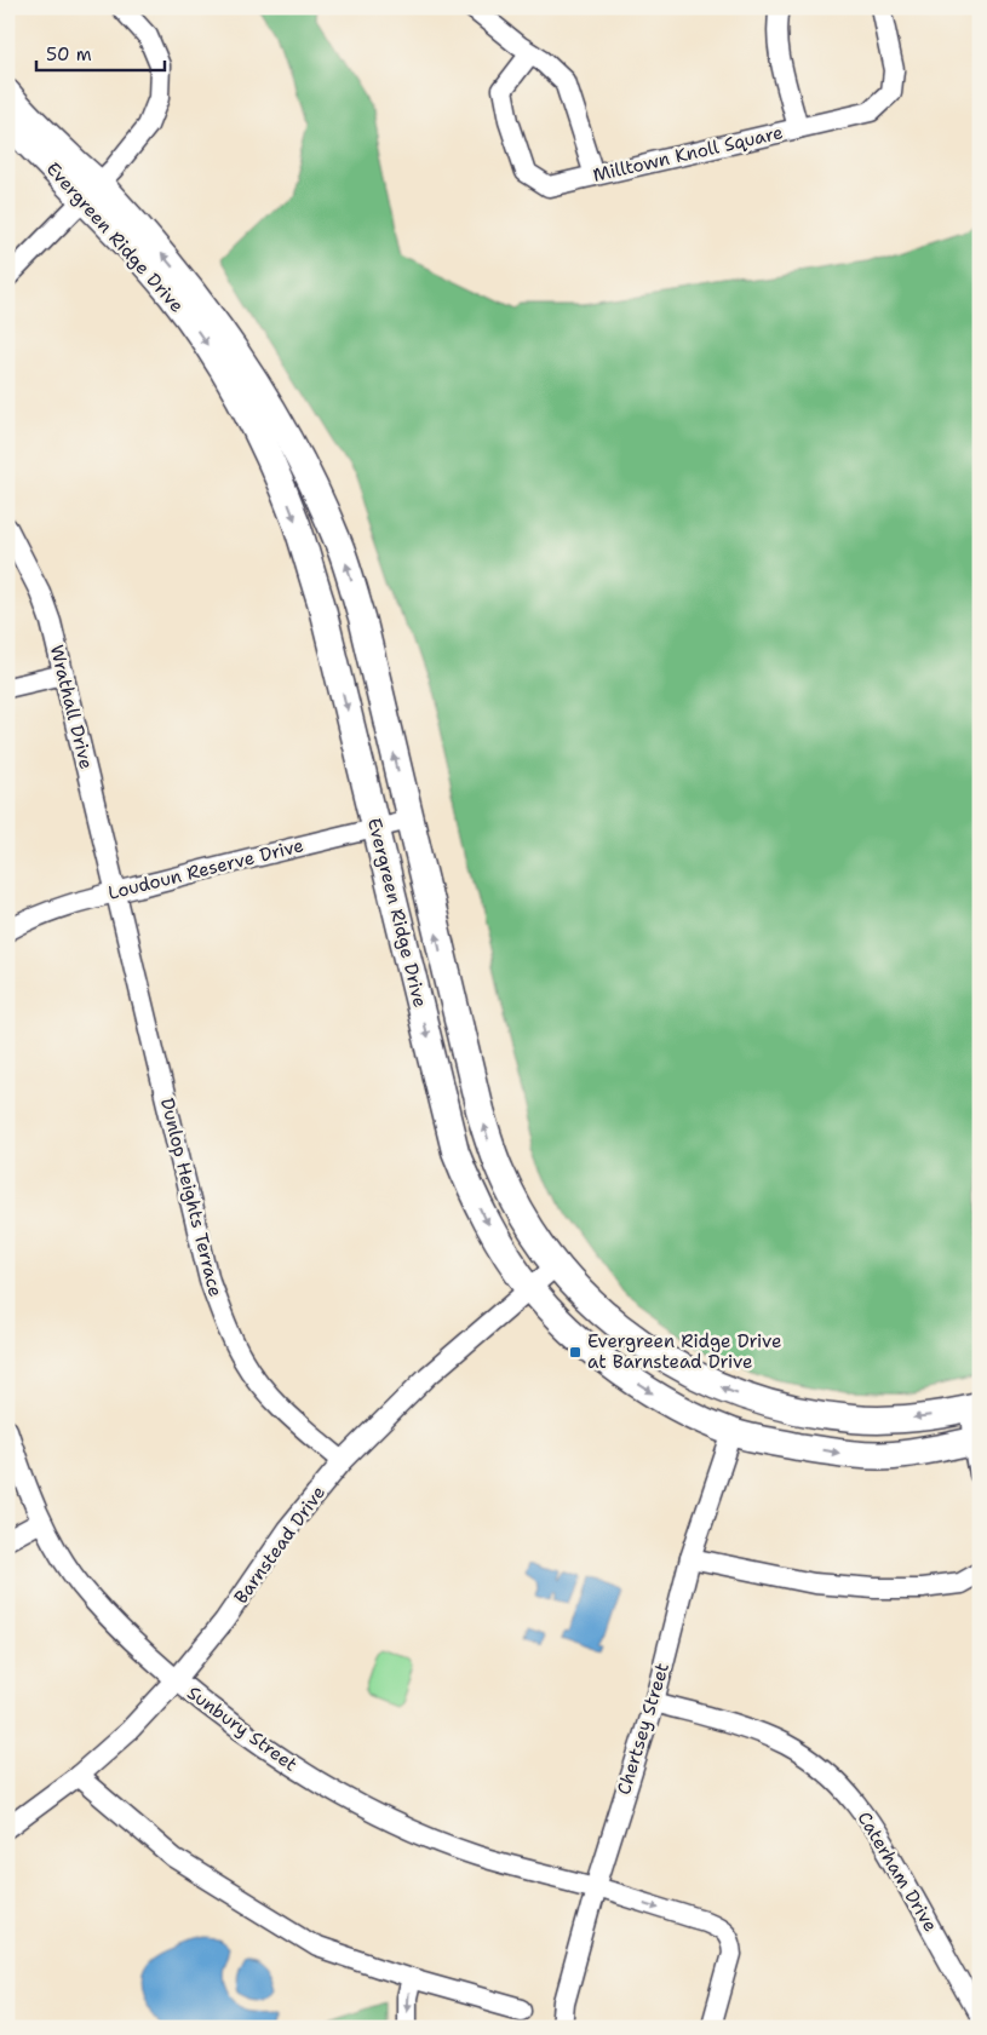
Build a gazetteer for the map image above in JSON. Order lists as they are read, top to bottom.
{
  "streets": {
    "street": [
      "Milltown Knoll Square",
      "Evergreen Ridge Drive",
      "Wrathall Drive",
      "Loudoun Reserve Drive",
      "Dunlop Heights Terrace",
      "Barnstead Drive",
      "Sunbury Street",
      "Chertsey Street",
      "Caterham Drive"
    ]
  },
  "crossings": [
    ["Evergreen Ridge Drive", "Loudoun Reserve Drive"],
    ["Evergreen Ridge Drive", "Barnstead Drive"],
    ["Evergreen Ridge Drive", "Chertsey Street"],
    ["Wrathall Drive", "Loudoun Reserve Drive"],
    ["Wrathall Drive", "Dunlop Heights Terrace"],
    ["Loudoun Reserve Drive", "Dunlop Heights Terrace"],
    ["Dunlop Heights Terrace", "Barnstead Drive"],
    ["Barnstead Drive", "Sunbury Street"],
    ["Sunbury Street", "Chertsey Street"],
    ["Chertsey Street", "Caterham Drive"]
  ],
  "places": {
    "transit": ["Evergreen Ridge Drive at Barnstead Drive"]
  },
  "scale_bar": "50 m"
}
